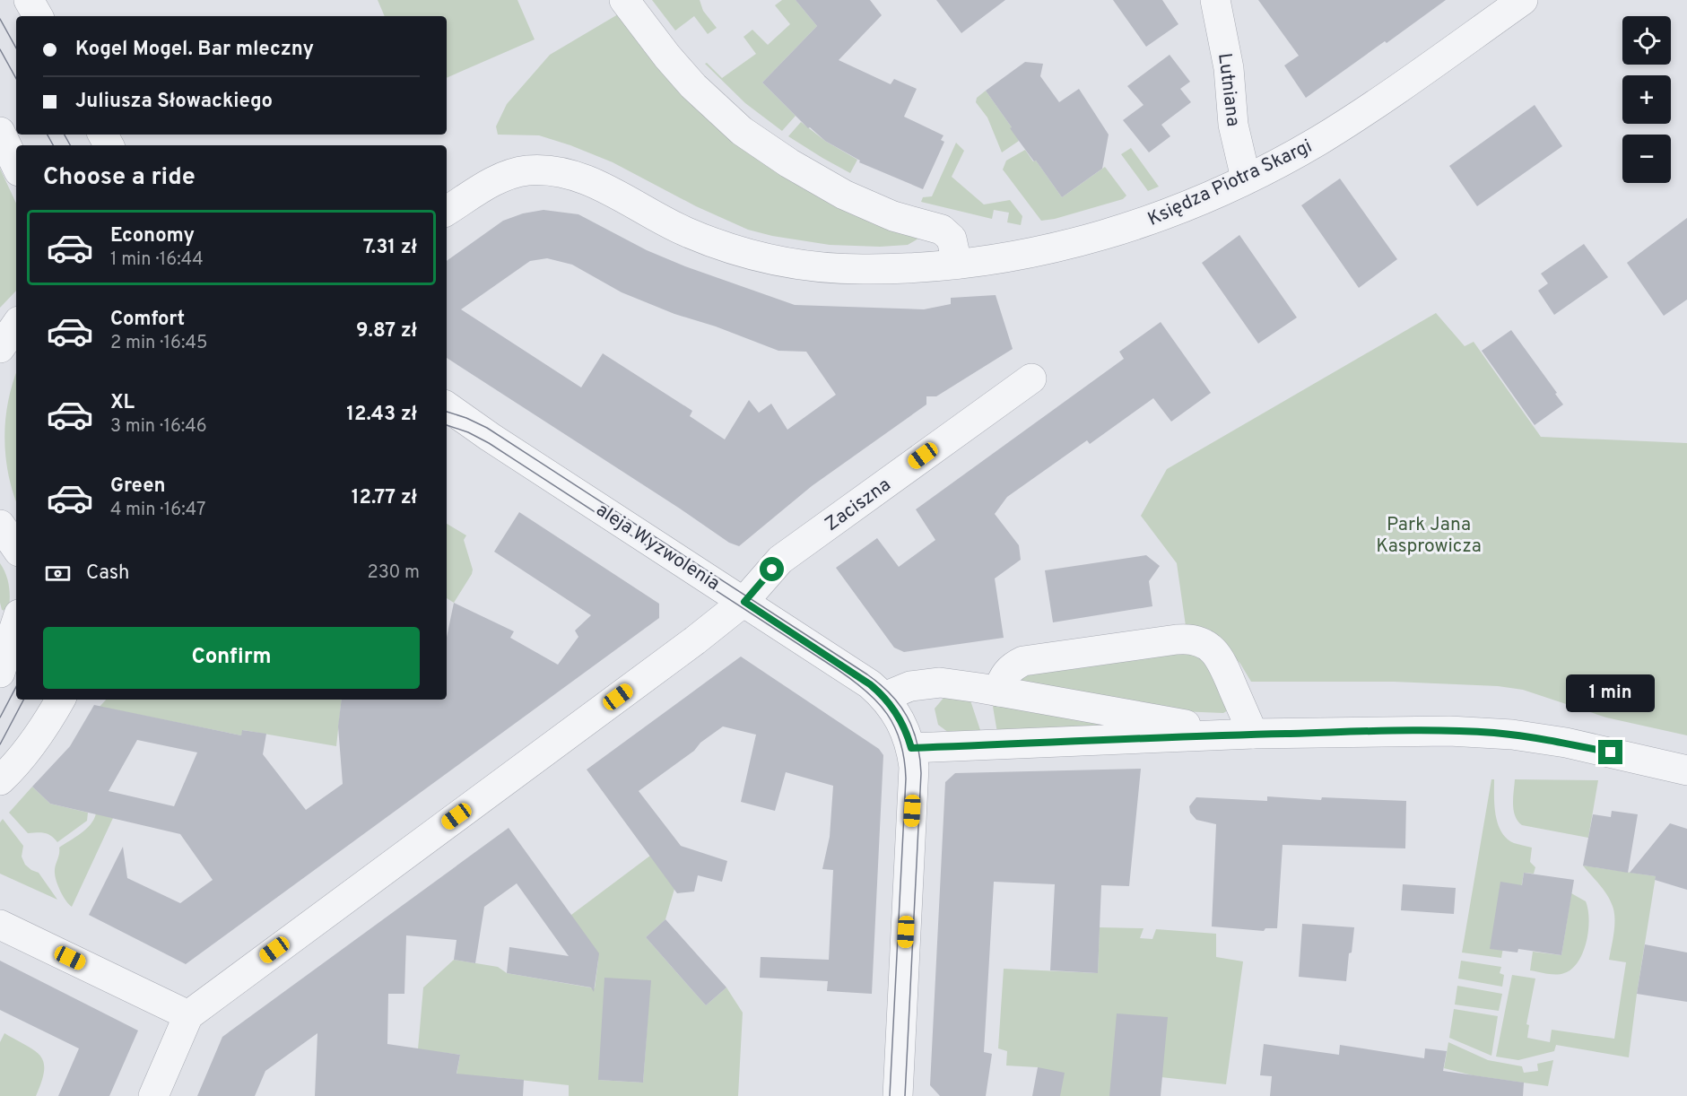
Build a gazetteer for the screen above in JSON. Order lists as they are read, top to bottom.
{
  "streets": {
    "street": [
      "Lutniana",
      "Księdza Piotra Skargi",
      "Zaciszna",
      "aleja Wyzwolenia"
    ]
  },
  "crossings": [
    ["Lutniana", "Księdza Piotra Skargi"],
    ["Zaciszna", "aleja Wyzwolenia"]
  ],
  "parks": ["Park Jana Kasprowicza"],
  "page": {
    "map_buttons": ["+", "−"],
    "banner": ["Kogel Mogel. Bar mleczny", "Juliusza Słowackiego"],
    "heading": "Choose a ride",
    "list": [
      {
        "name": "Economy",
        "note": "1 min · 16:44",
        "value": "7.31 zł"
      },
      {
        "name": "Comfort",
        "note": "2 min · 16:45",
        "value": "9.87 zł"
      },
      {
        "name": "XL",
        "note": "3 min · 16:46",
        "value": "12.43 zł"
      },
      {
        "name": "Green",
        "note": "4 min · 16:47",
        "value": "12.77 zł"
      }
    ],
    "pay": ["Cash", "230 m"],
    "buttons": "Confirm",
    "bubble": "1 min"
  }
}
